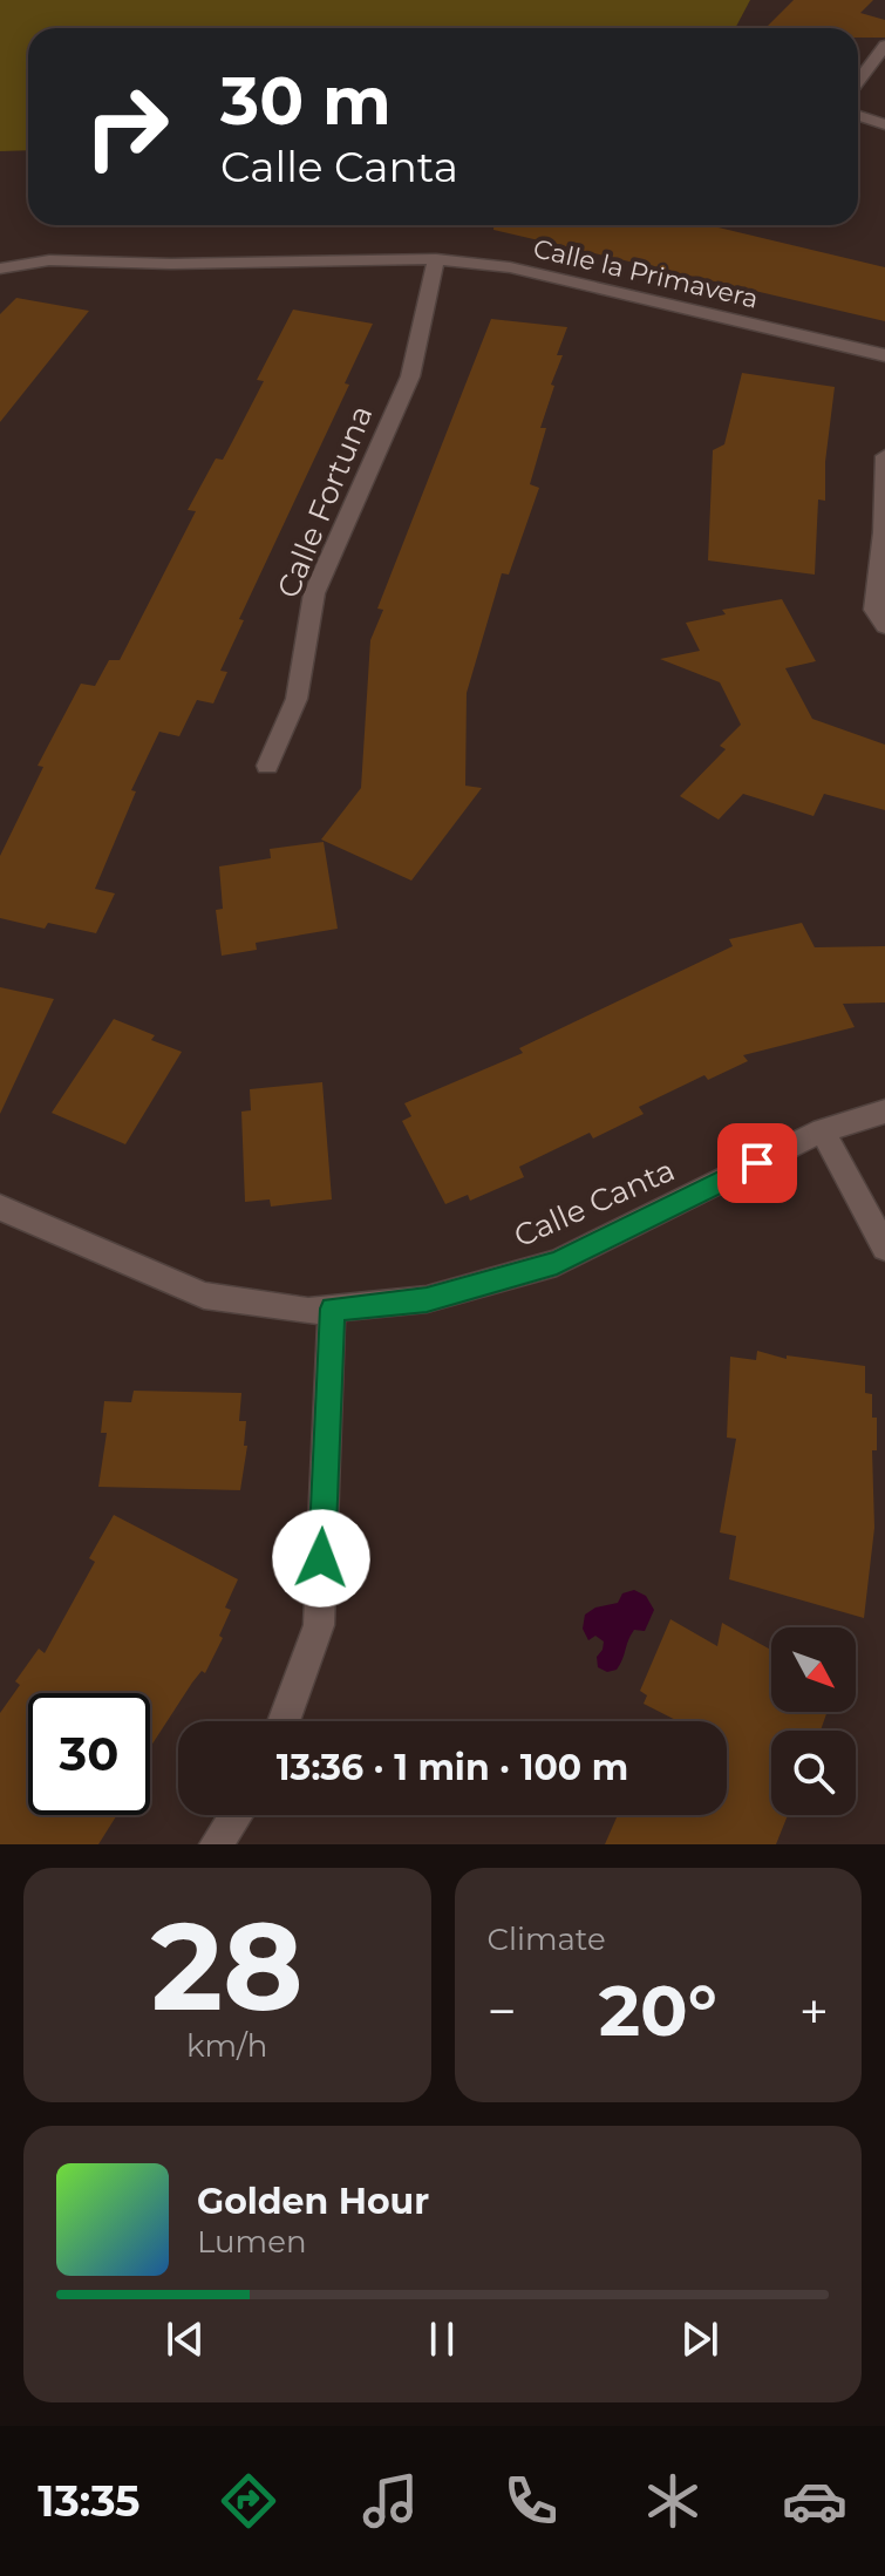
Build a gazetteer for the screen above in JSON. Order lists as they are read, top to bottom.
{
  "streets": {
    "street": ["Calle la Primavera", "Calle Fortuna", "Calle Canta"]
  },
  "crossings": [
    ["Calle la Primavera", "Calle Fortuna"]
  ],
  "north": "bottom right",
  "page": {
    "turn": ["30 m", "Calle Canta"],
    "limit": "30",
    "trip": "13:36 · 1 min · 100 m",
    "tile": [
      ["28", "km/h"],
      "Climate"
    ],
    "heat": ["−", "20°", "+"],
    "song": ["Golden Hour", "Lumen"],
    "tabs": "13:35"
  }
}
